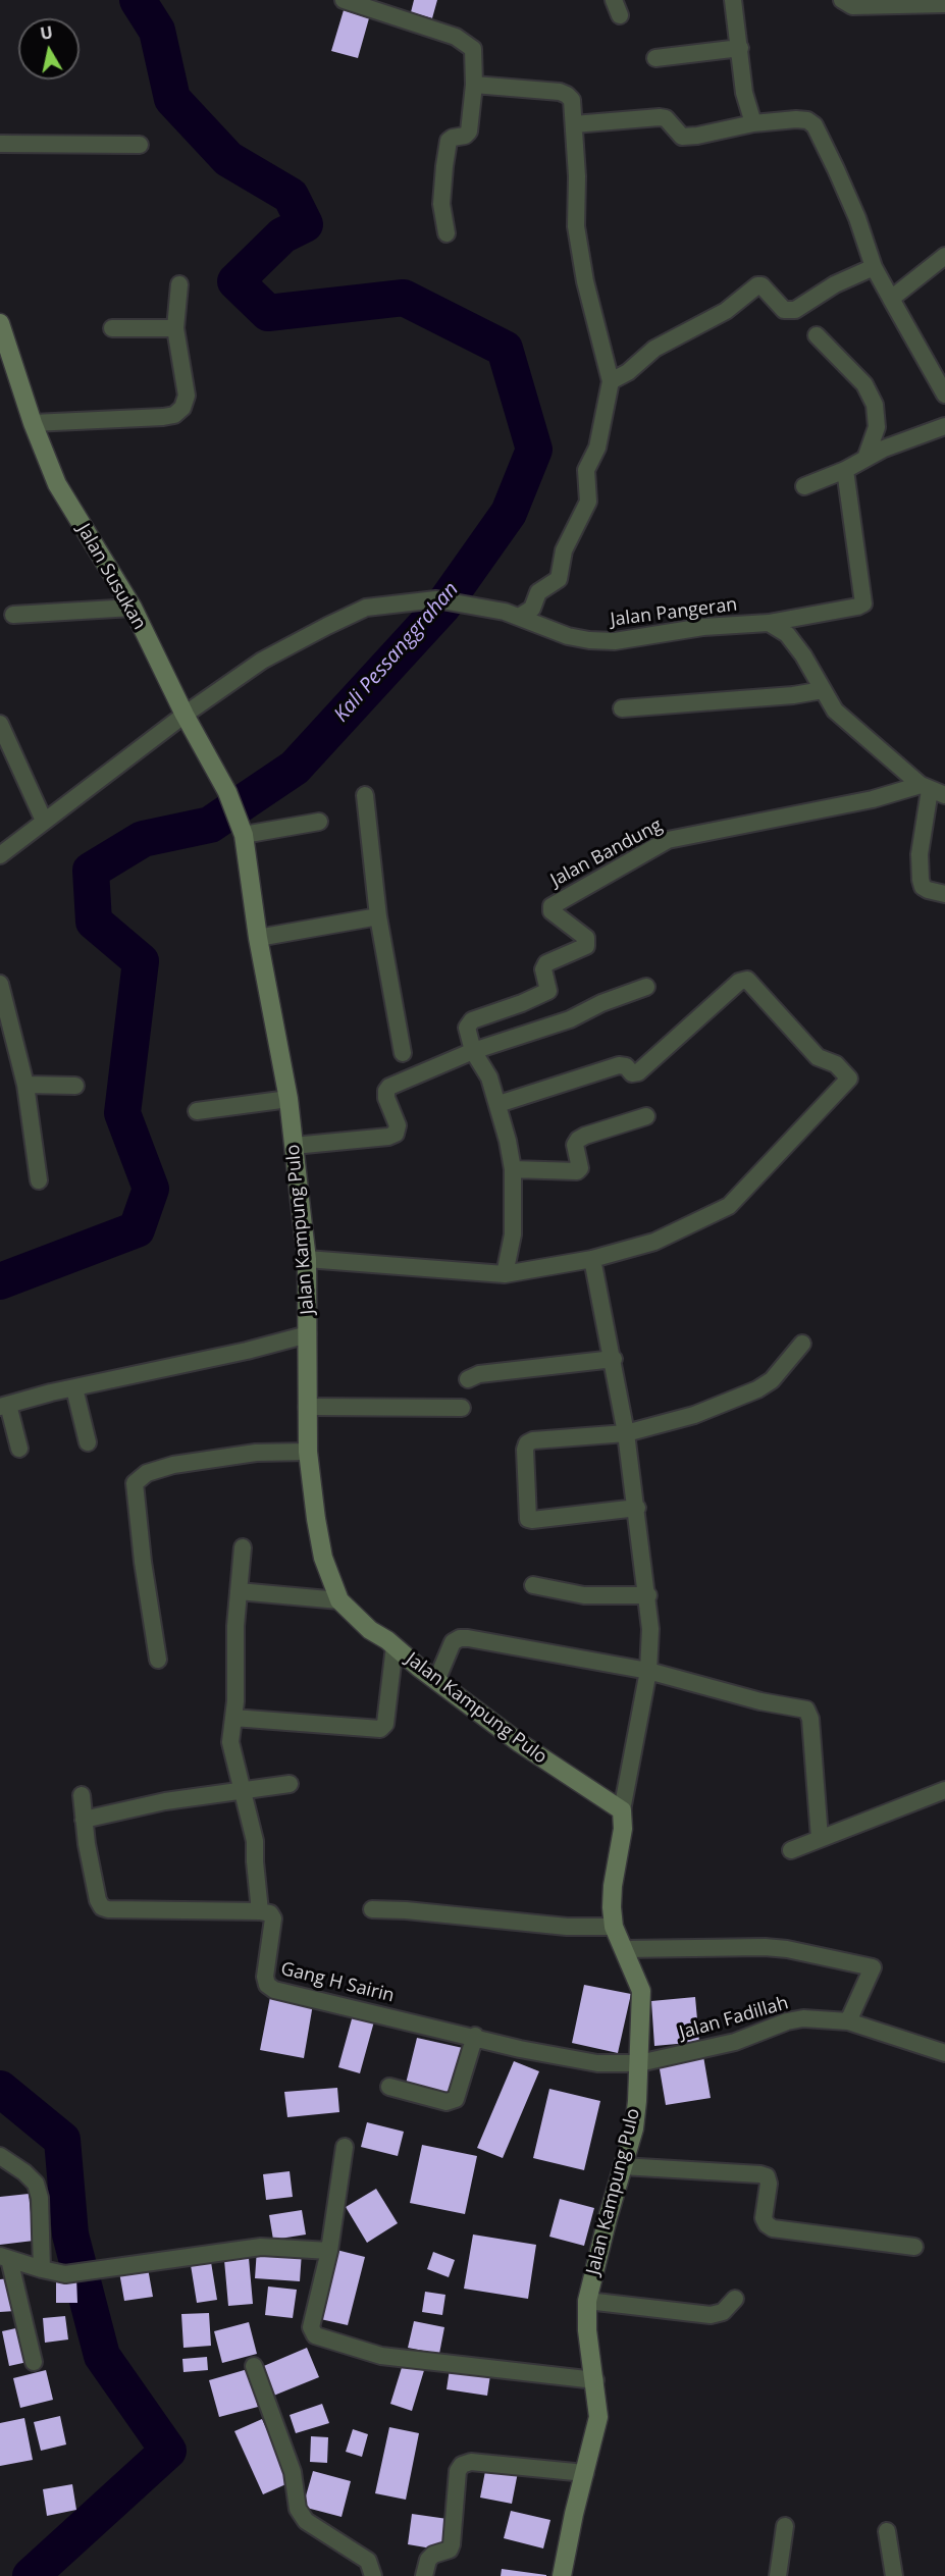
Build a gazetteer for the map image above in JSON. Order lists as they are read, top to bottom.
{
  "streets": {
    "street": [
      "Jalan Susukan",
      "Jalan Pangeran",
      "Jalan Bandung",
      "Jalan Kampung Pulo",
      "Gang H Sairin",
      "Jalan Fadillah"
    ]
  },
  "crossings": [
    ["Jalan Susukan", "Jalan Pangeran"],
    ["Jalan Susukan", "Jalan Kampung Pulo"],
    ["Jalan Kampung Pulo", "Gang H Sairin"],
    ["Jalan Kampung Pulo", "Jalan Fadillah"],
    ["Gang H Sairin", "Jalan Fadillah"]
  ],
  "water": ["Kali Pessanggrahan"],
  "north": "top"
}
